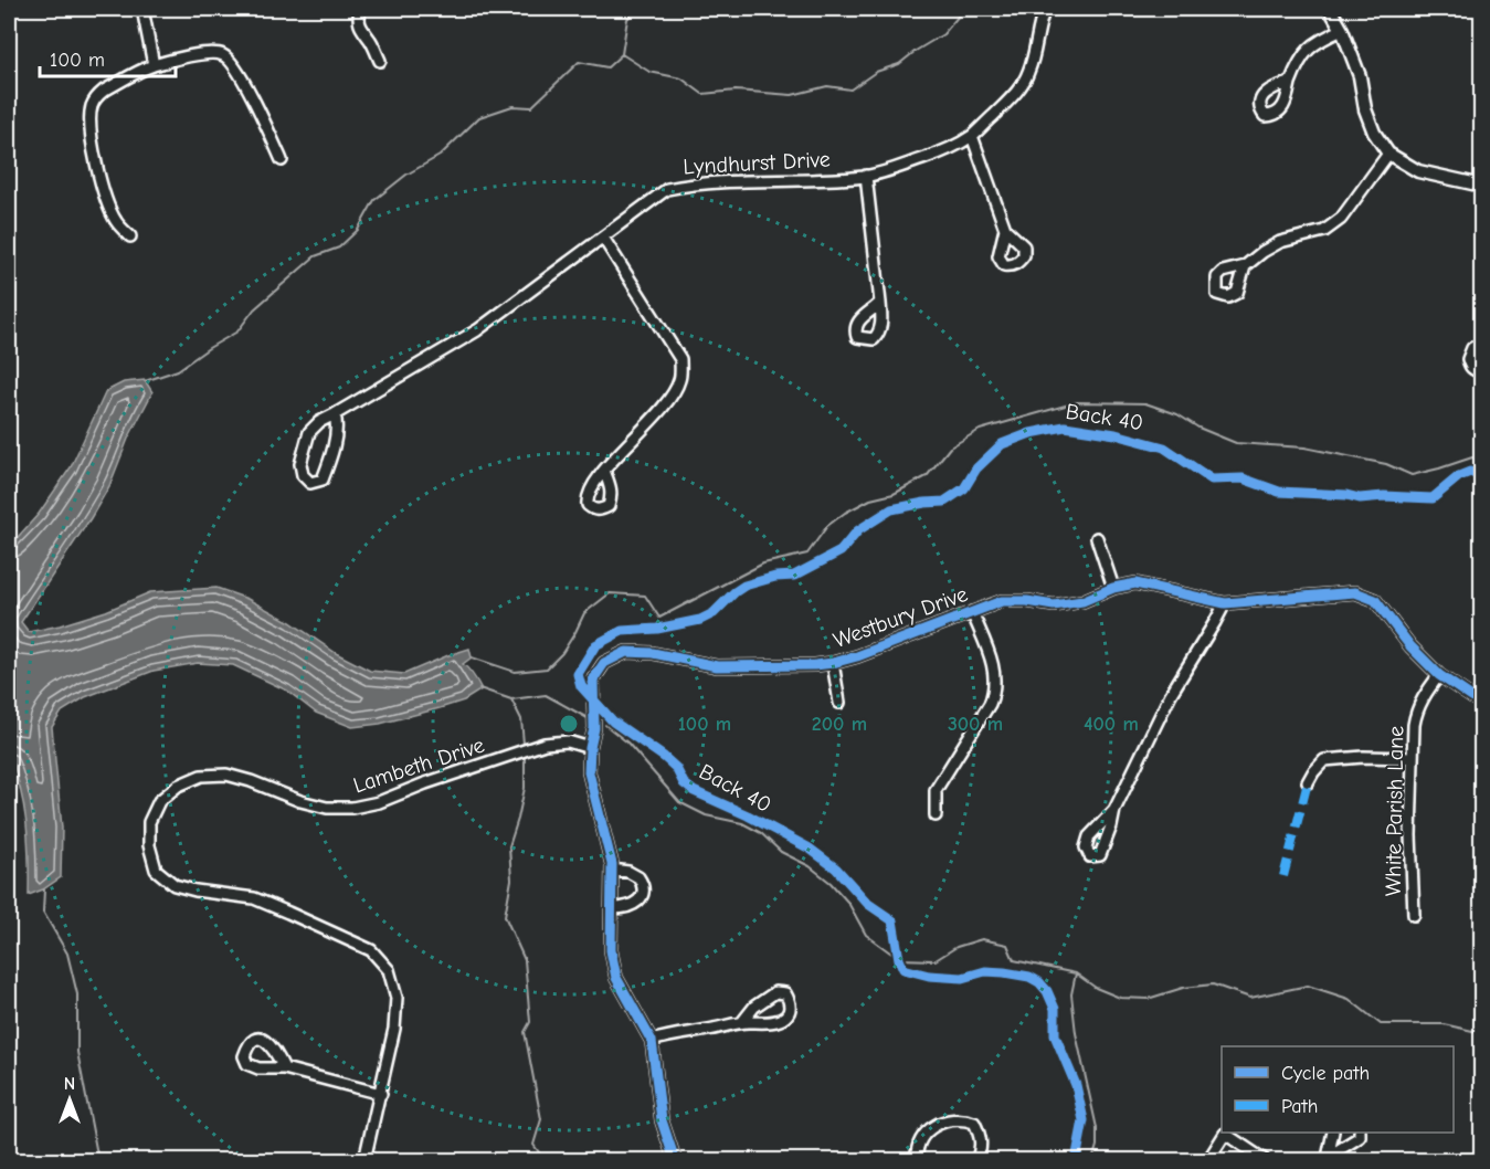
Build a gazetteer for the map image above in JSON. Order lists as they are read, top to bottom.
{
  "streets": {
    "street": [
      "Lyndhurst Drive",
      "Westbury Drive",
      "Lambeth Drive",
      "White Parish Lane"
    ],
    "cycle path": ["Back 40"]
  },
  "crossings": [
    ["Westbury Drive", "Lambeth Drive"],
    ["Westbury Drive", "White Parish Lane"]
  ],
  "legend": ["Cycle path", "Path"],
  "scale_bar": "100 m",
  "north": "top",
  "rings": [
    "100 m",
    "200 m",
    "300 m",
    "400 m"
  ]
}
